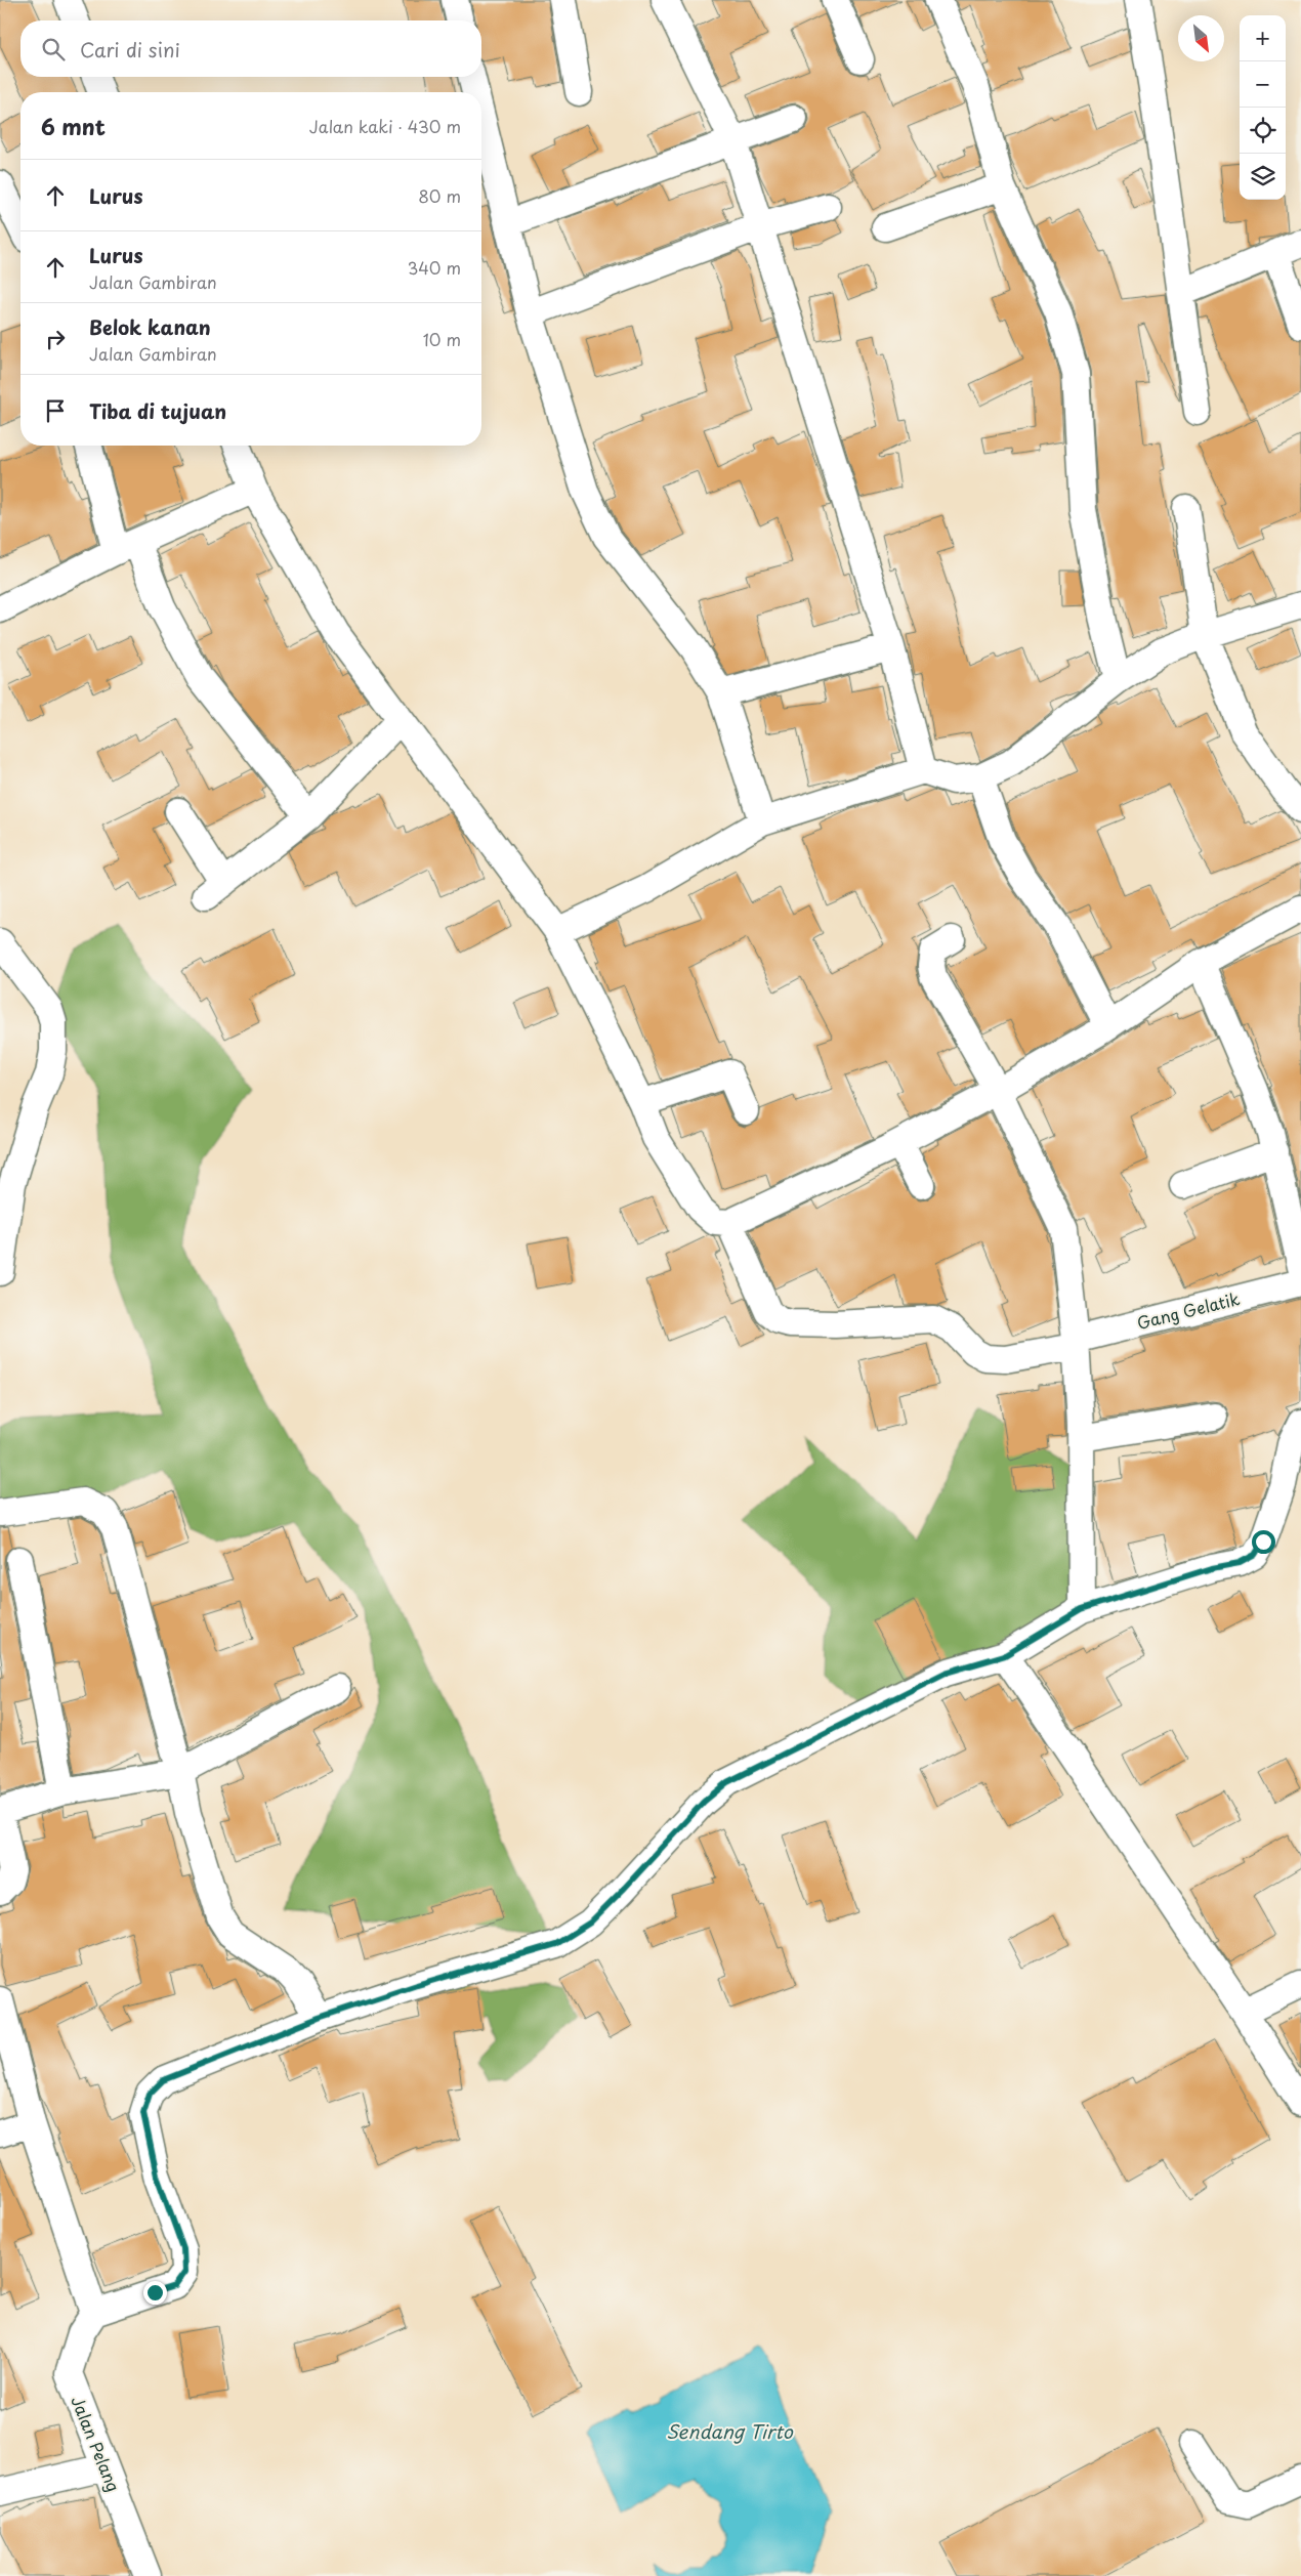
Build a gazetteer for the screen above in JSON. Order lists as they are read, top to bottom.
{
  "streets": {
    "street": ["Gang Gelatik", "Jalan Pelang"]
  },
  "water": ["Sendang Tirto"],
  "north": "bottom right",
  "page": {
    "map_buttons": ["+", "−"],
    "search": "Cari di sini",
    "heading": ["6 mnt", "Jalan kaki · 430 m"],
    "list": [
      ["Lurus", "80 m"],
      ["Lurus", "Jalan Gambiran", "340 m"],
      ["Belok kanan", "Jalan Gambiran", "10 m"],
      "Tiba di tujuan"
    ]
  }
}
